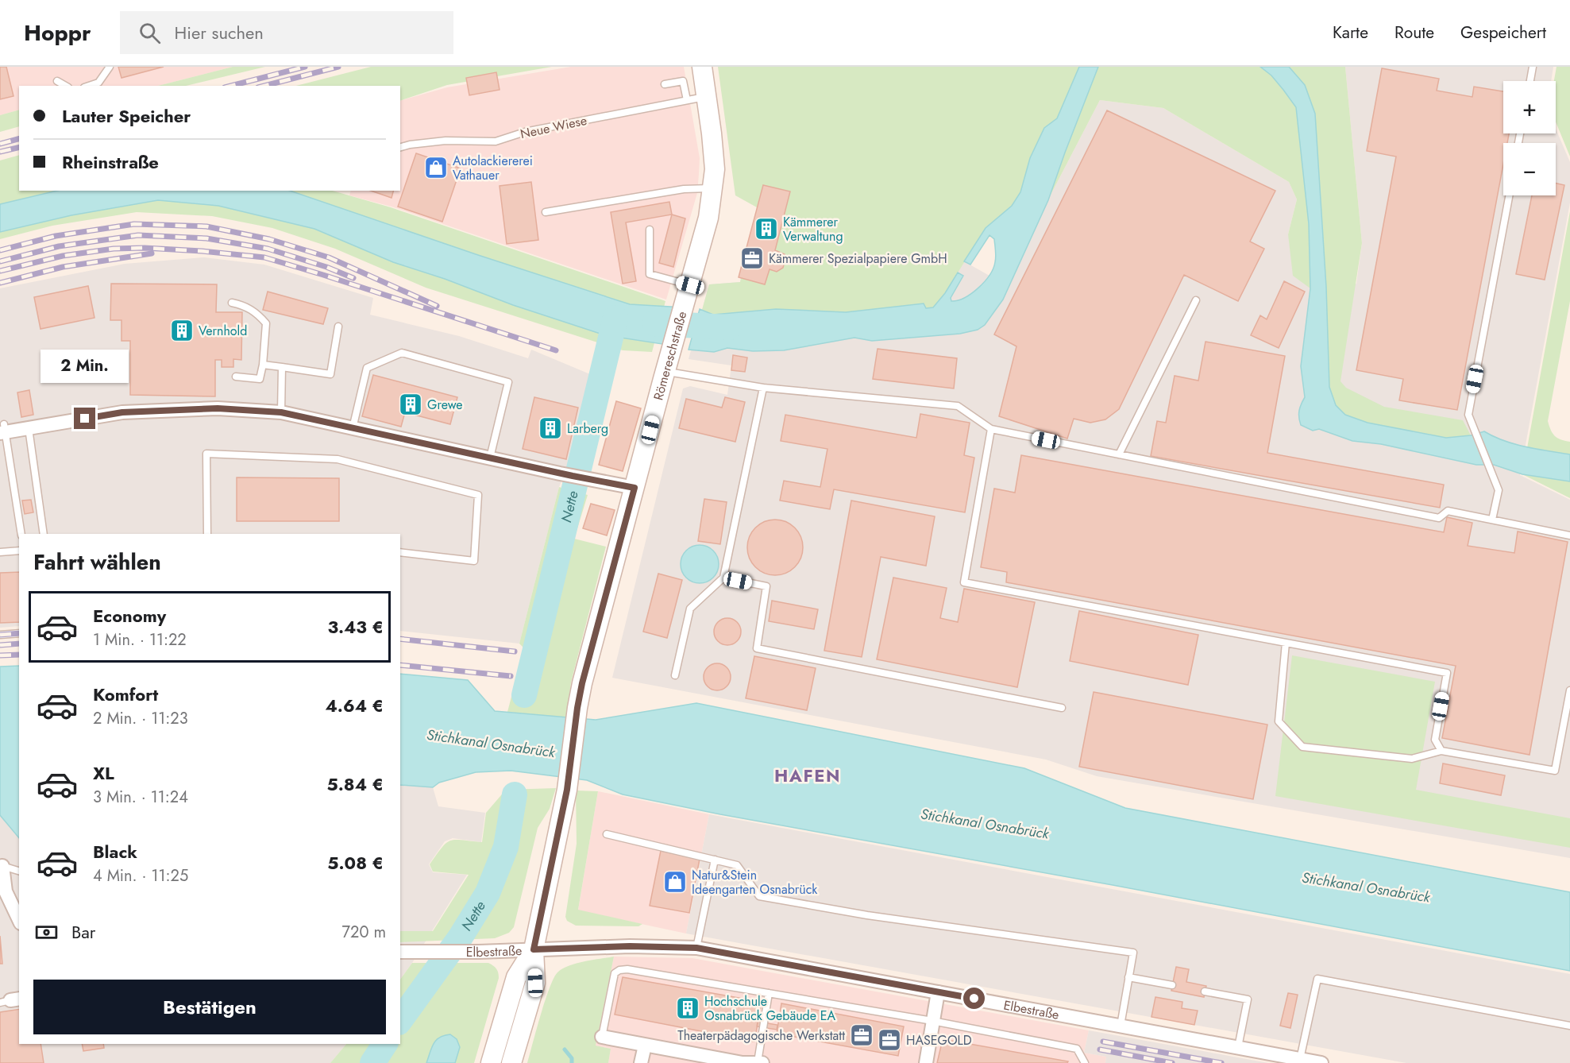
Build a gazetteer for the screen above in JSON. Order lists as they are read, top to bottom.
{
  "streets": {
    "main road": ["Römereschstraße"],
    "street": ["Elbestraße"],
    "lane": ["Neue Wiese"]
  },
  "crossings": [
    ["Neue Wiese", "Römereschstraße"],
    ["Römereschstraße", "Elbestraße"]
  ],
  "districts": ["HAFEN"],
  "water": ["Nette", "Stichkanal Osnabrück"],
  "places": {
    "shop": ["Autolackiererei Vathauer", "Natur&Stein Ideengarten Osnabrück"],
    "building": [
      "Kämmerer Verwaltung",
      "Vernhold",
      "Grewe",
      "Larberg",
      "Hochschule Osnabrück Gebäude EA"
    ],
    "office": ["Kämmerer Spezialpapiere GmbH", "Theaterpädagogische Werkstatt", "HASEGOLD"]
  },
  "page": {
    "header": "Hoppr",
    "search": "Hier suchen",
    "nav": ["Karte", "Route", "Gespeichert"],
    "map_buttons": ["+", "−"],
    "banner": ["Lauter Speicher", "Rheinstraße"],
    "bubble": "2 Min.",
    "heading": "Fahrt wählen",
    "list": [
      {
        "name": "Economy",
        "note": "1 Min. · 11:22",
        "value": "3.43 €"
      },
      {
        "name": "Komfort",
        "note": "2 Min. · 11:23",
        "value": "4.64 €"
      },
      {
        "name": "XL",
        "note": "3 Min. · 11:24",
        "value": "5.84 €"
      },
      {
        "name": "Black",
        "note": "4 Min. · 11:25",
        "value": "5.08 €"
      }
    ],
    "pay": ["Bar", "720 m"],
    "buttons": "Bestätigen"
  }
}
